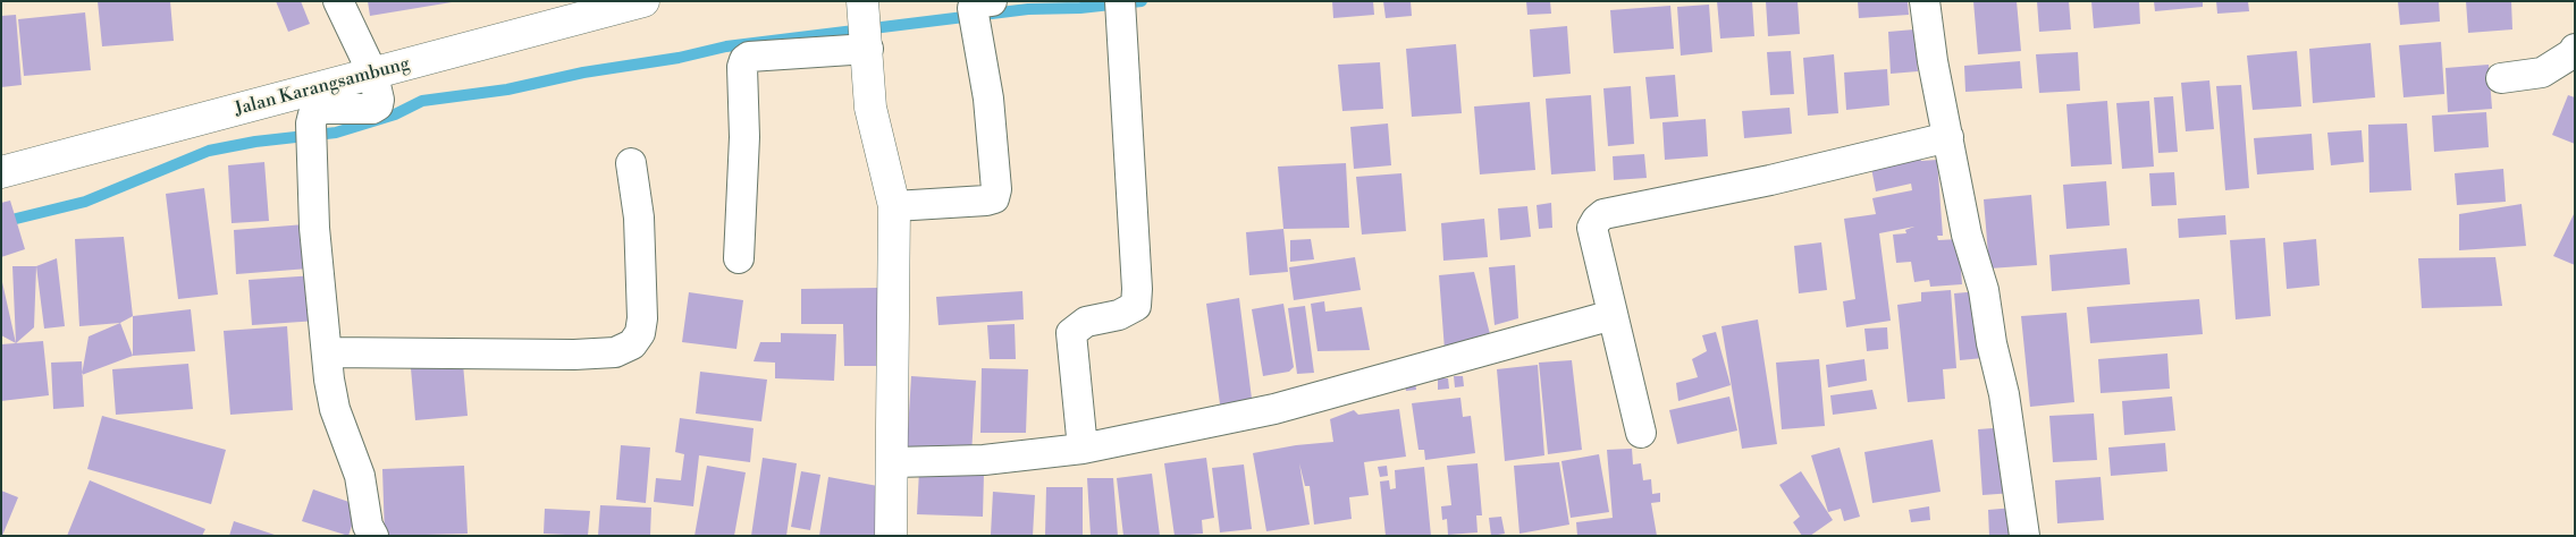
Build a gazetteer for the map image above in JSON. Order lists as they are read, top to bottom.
{
  "streets": {
    "main road": ["Jalan Karangsambung"]
  }
}
